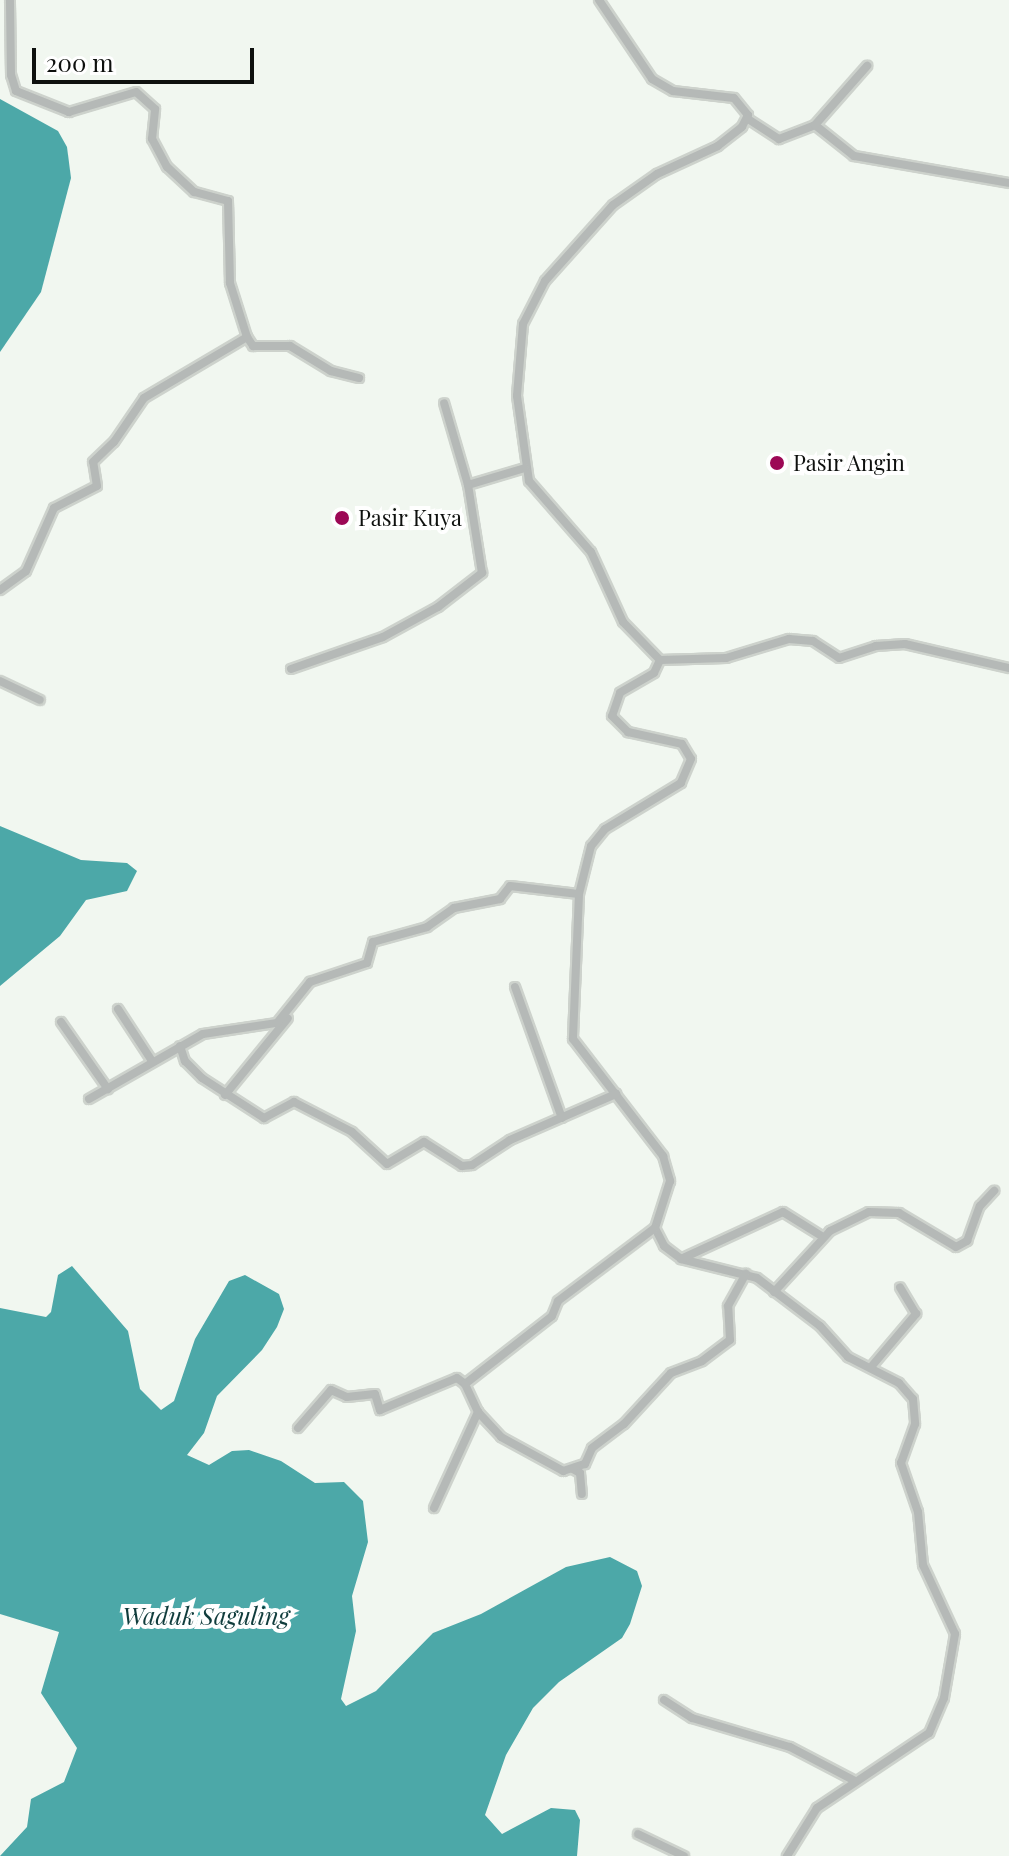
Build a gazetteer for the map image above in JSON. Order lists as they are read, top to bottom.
{
  "water": ["Waduk Saguling"],
  "places": ["Pasir Angin", "Pasir Kuya"],
  "scale_bar": "200 m"
}
